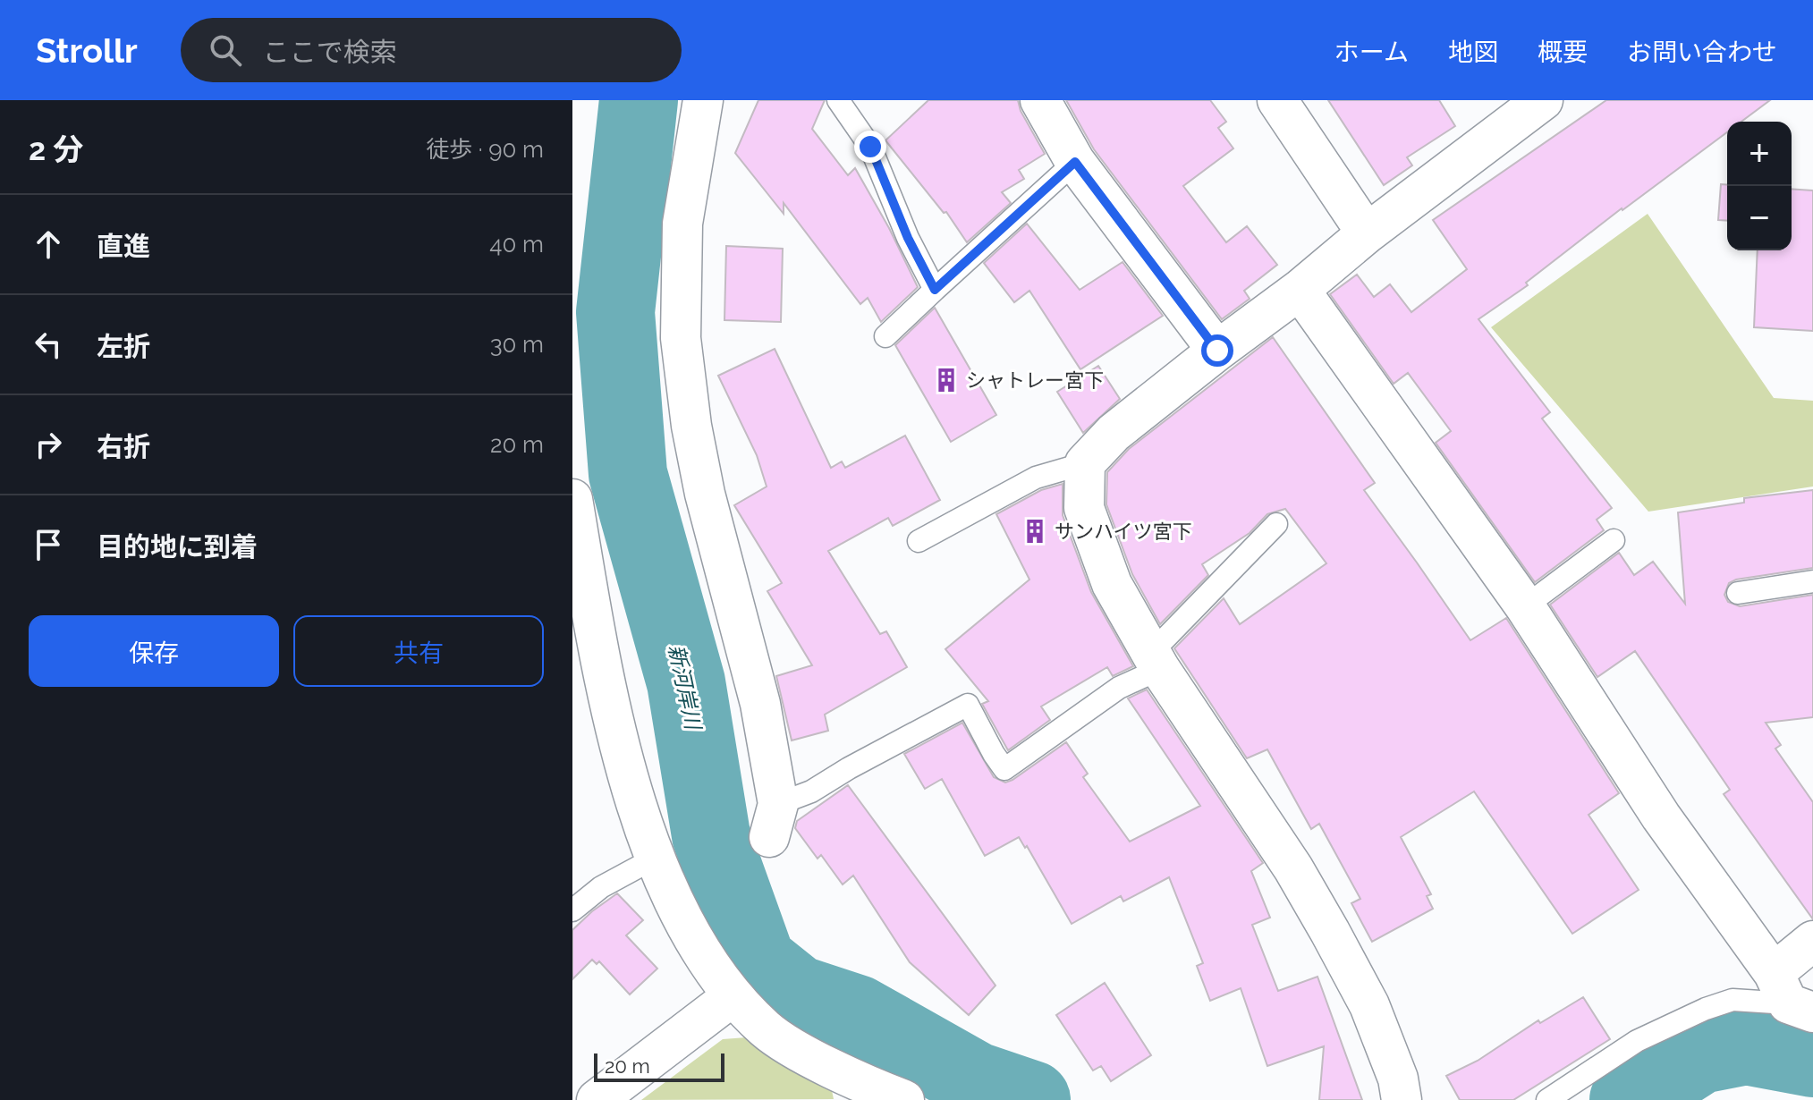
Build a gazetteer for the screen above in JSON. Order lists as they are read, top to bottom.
{
  "water": ["新河岸川"],
  "places": {
    "building": ["シャトレー宮下", "サンハイツ宮下"]
  },
  "scale_bar": "20 m",
  "page": {
    "header": "Strollr",
    "search": "ここで検索",
    "nav": [
      "ホーム",
      "地図",
      "概要",
      "お問い合わせ"
    ],
    "heading": ["2 分", "徒歩 · 90 m"],
    "map_buttons": ["+", "−"],
    "list": [
      ["直進", "40 m"],
      ["左折", "30 m"],
      ["右折", "20 m"],
      "目的地に到着"
    ],
    "buttons": ["保存", "共有"],
    "scale": "20 m"
  }
}
